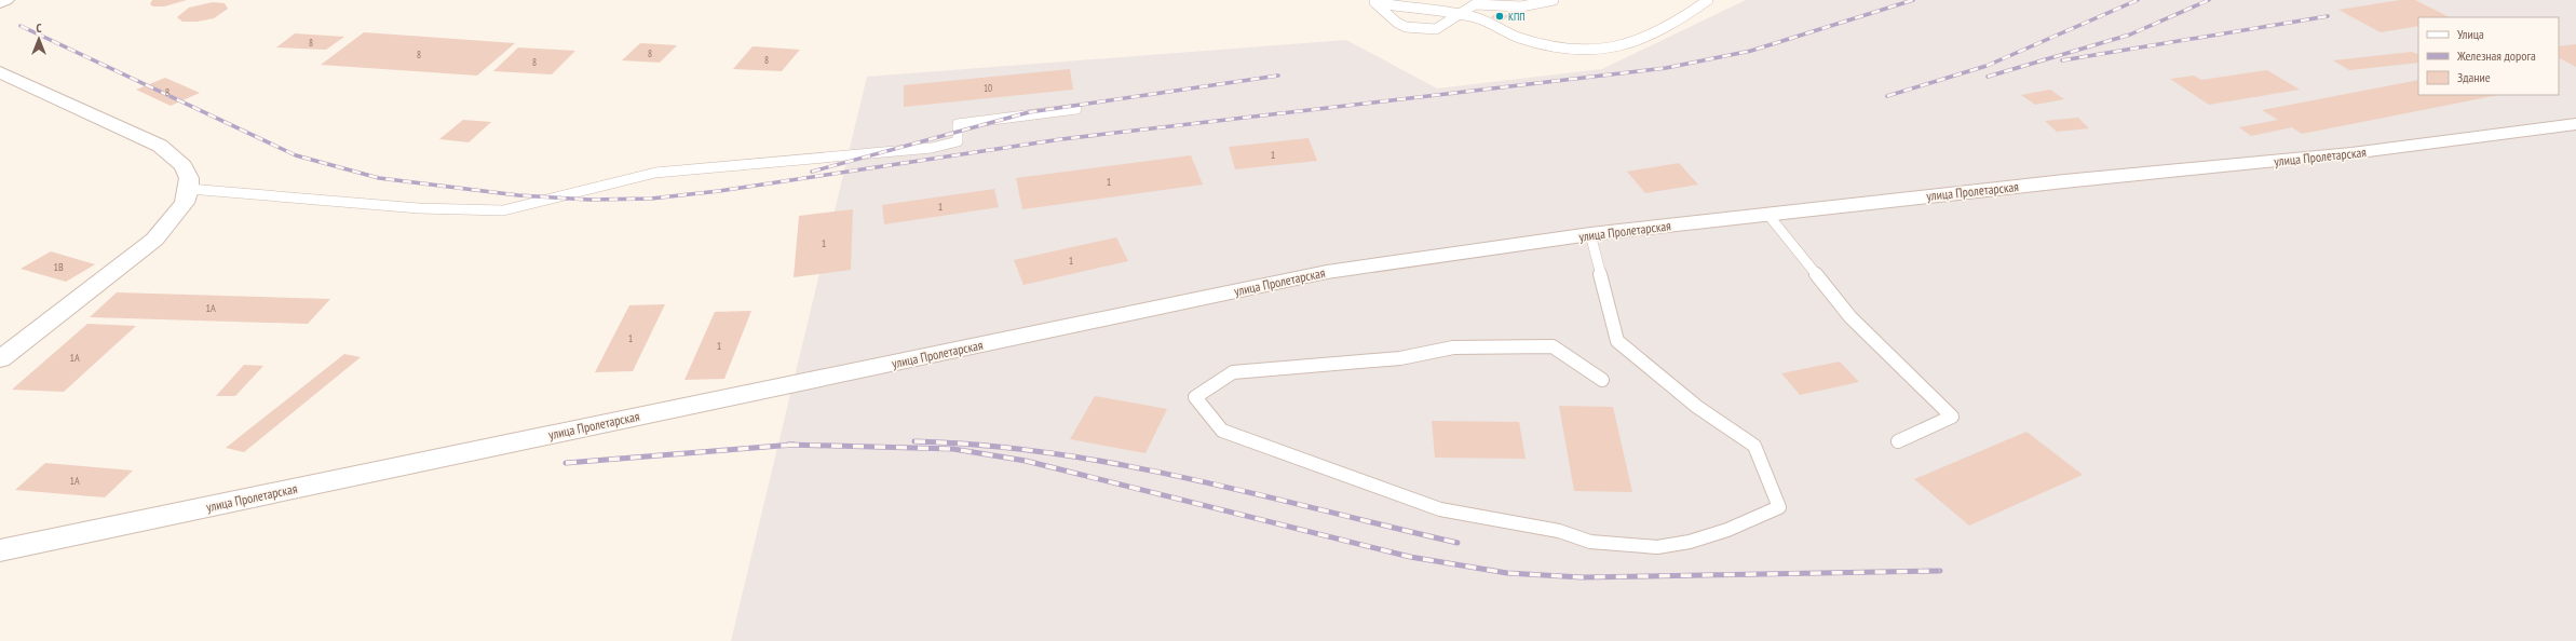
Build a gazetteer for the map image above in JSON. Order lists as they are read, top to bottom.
{
  "streets": {
    "street": ["улица Пролетарская"]
  },
  "places": ["КПП"],
  "house_numbers": [
    "8",
    "8",
    "8",
    "8",
    "8",
    "10",
    "8",
    "1",
    "1",
    "1",
    "1",
    "1",
    "1В",
    "1А",
    "1",
    "1",
    "1А",
    "1А"
  ],
  "legend": ["Улица", "Железная дорога", "Здание"],
  "north": "top"
}
